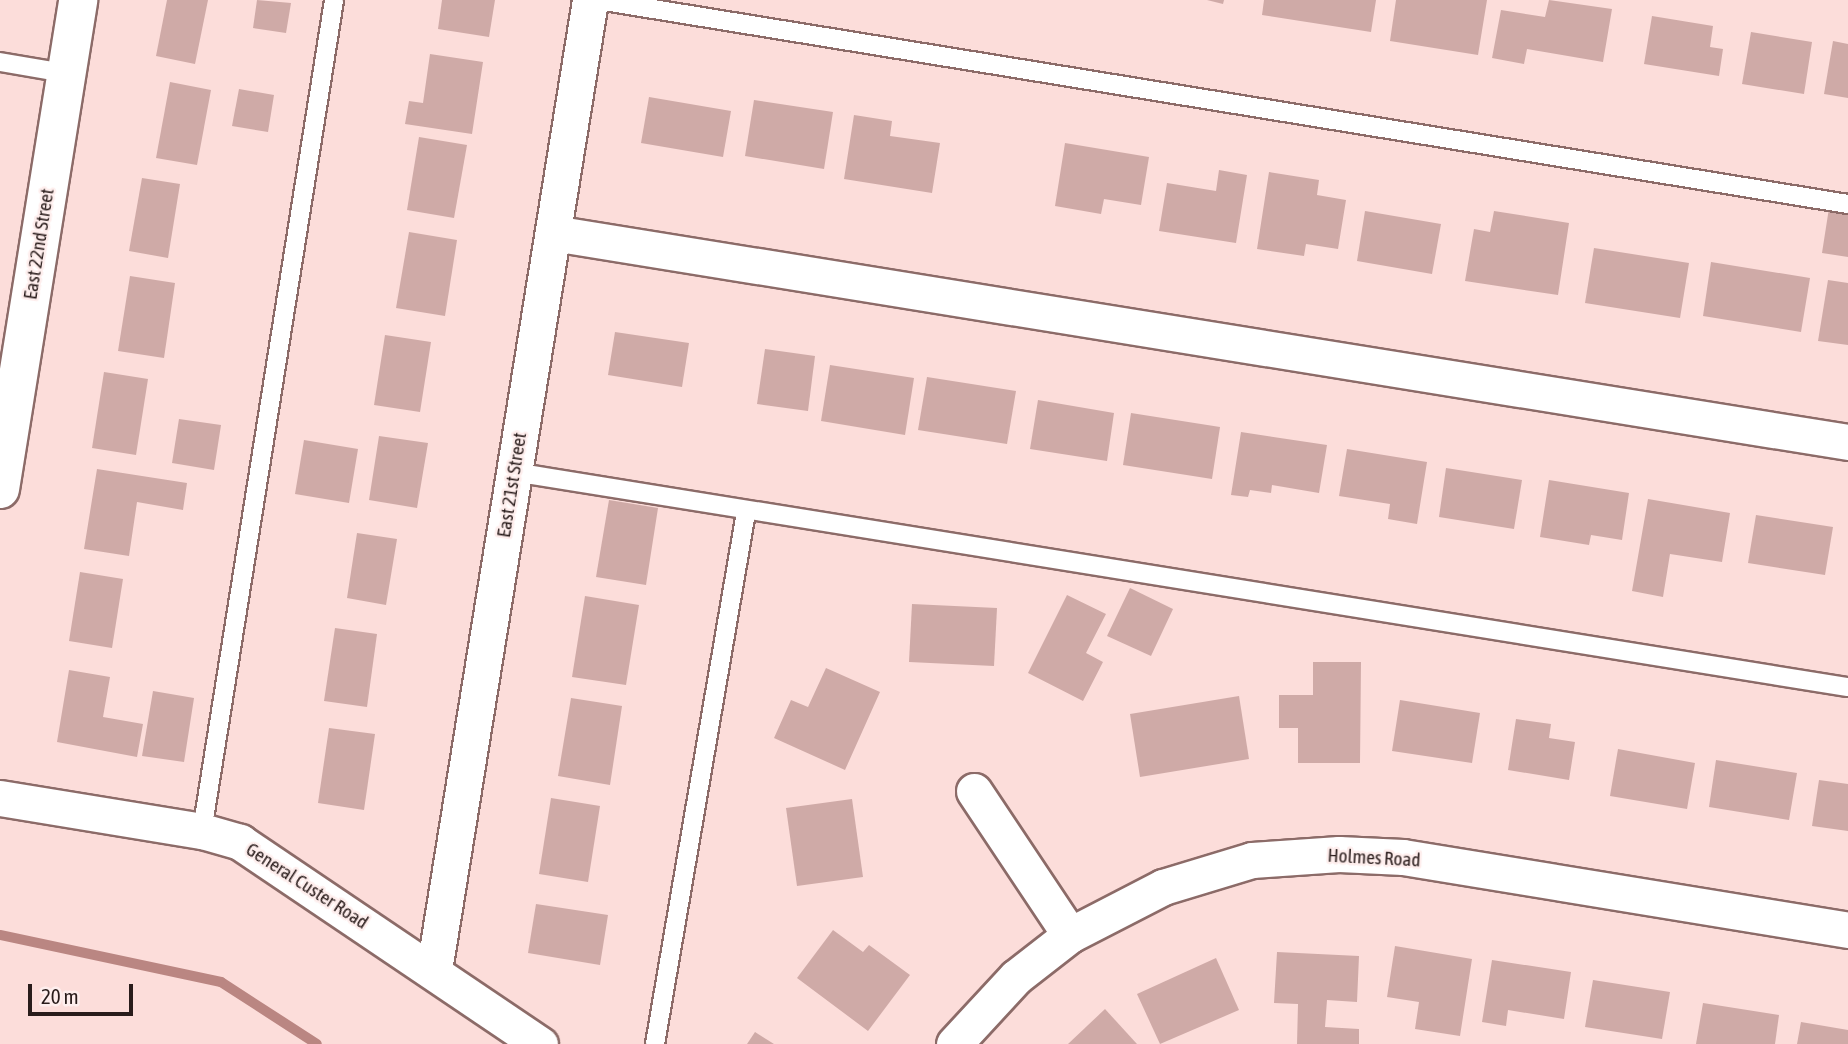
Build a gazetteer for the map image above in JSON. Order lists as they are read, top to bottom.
{
  "streets": {
    "street": [
      "East 22nd Street",
      "East 21st Street",
      "Holmes Road",
      "General Custer Road"
    ]
  },
  "crossings": [
    ["East 21st Street", "General Custer Road"]
  ],
  "scale_bar": "20 m"
}
